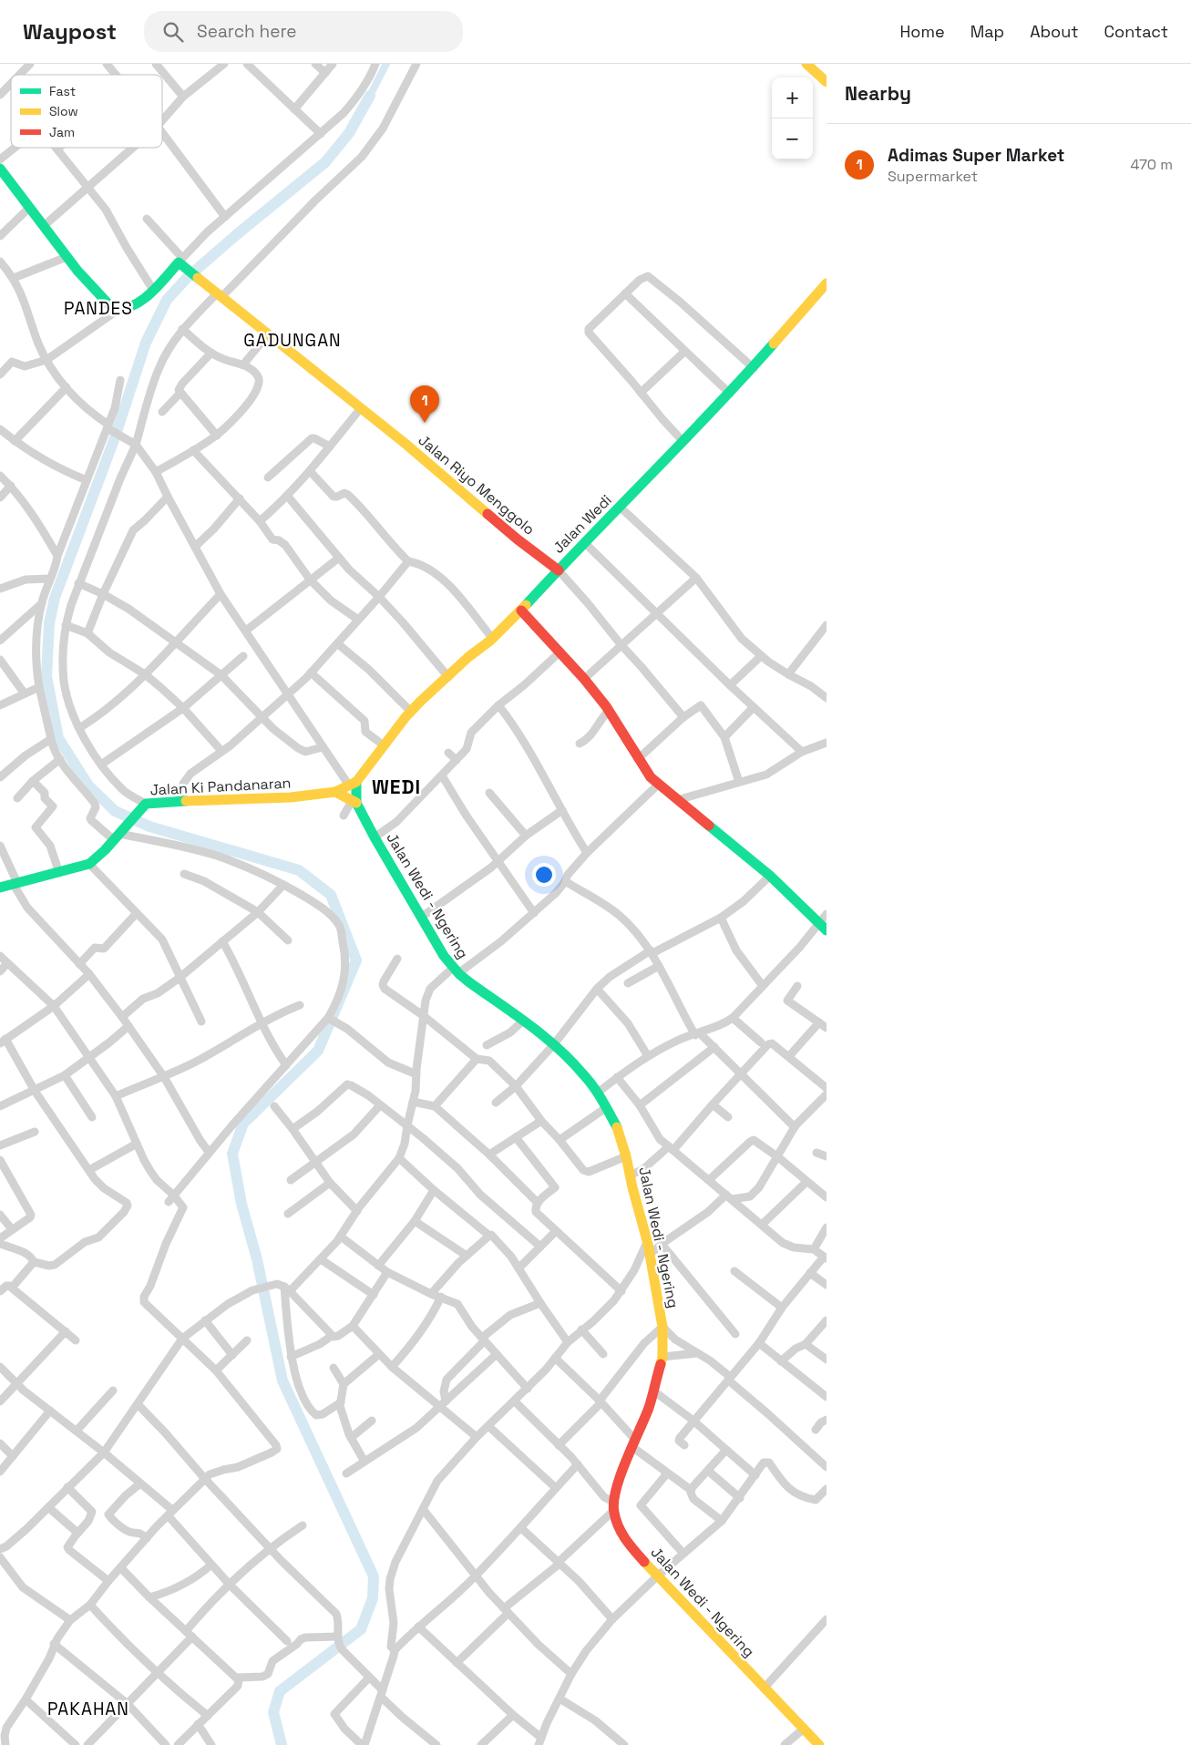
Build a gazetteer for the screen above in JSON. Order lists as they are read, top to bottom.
{
  "streets": {
    "main road": [
      "Jalan Riyo Menggolo",
      "Jalan Wedi",
      "Jalan Ki Pandanaran",
      "Jalan Wedi - Ngering"
    ]
  },
  "crossings": [
    ["Jalan Riyo Menggolo", "Jalan Wedi"],
    ["Jalan Wedi", "Jalan Ki Pandanaran"]
  ],
  "districts": [
    "PANDES",
    "GADUNGAN",
    "WEDI",
    "PAKAHAN"
  ],
  "legend": ["Fast", "Slow", "Jam"],
  "page": {
    "header": "Waypost",
    "search": "Search here",
    "nav": [
      "Home",
      "Map",
      "About",
      "Contact"
    ],
    "heading": "Nearby",
    "map_buttons": ["+", "−"],
    "list": [
      {
        "mark": "1",
        "name": "Adimas Super Market",
        "note": "Supermarket",
        "value": "470 m"
      }
    ],
    "pins": "1"
  }
}
